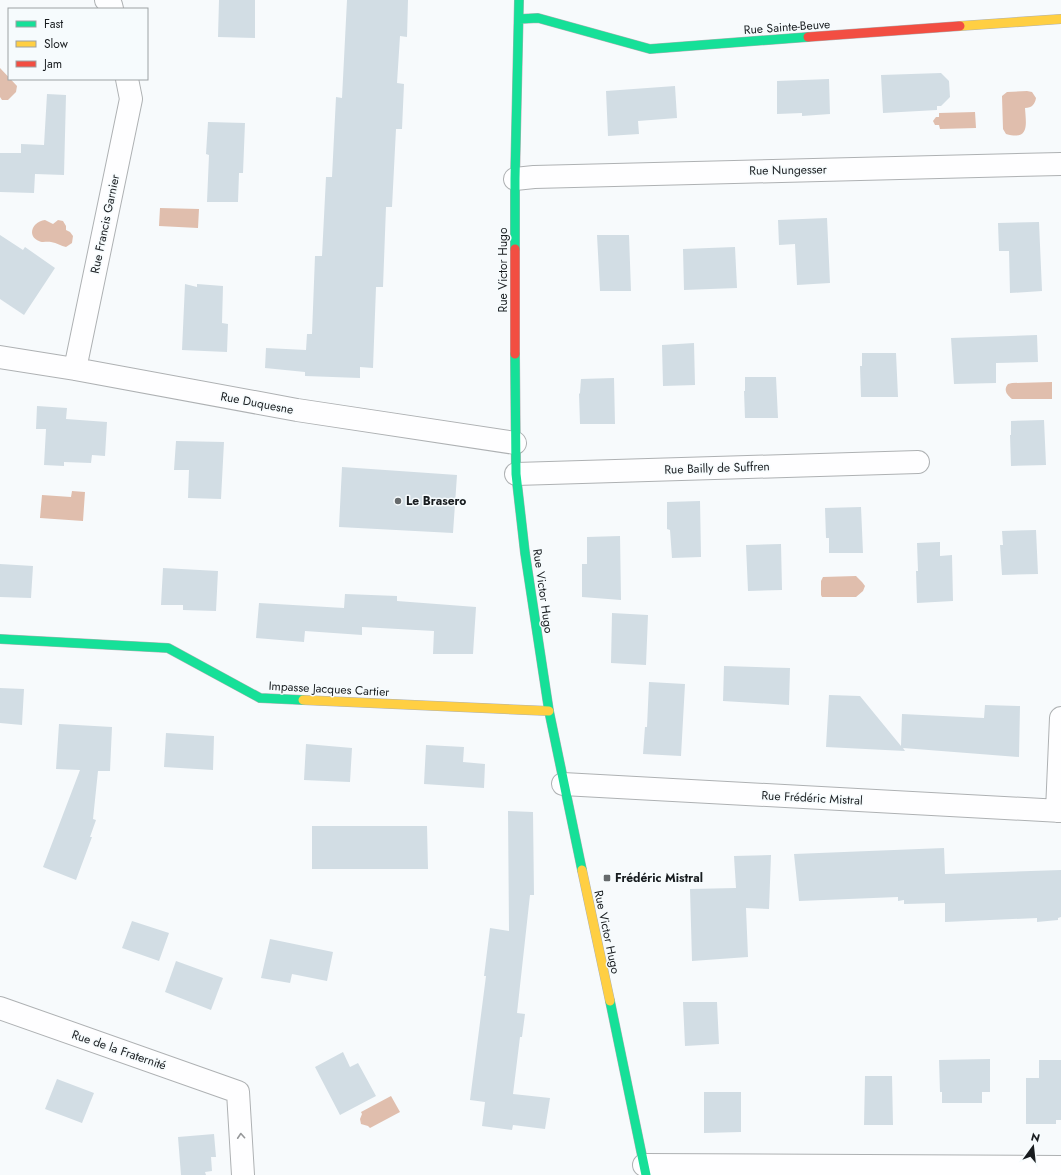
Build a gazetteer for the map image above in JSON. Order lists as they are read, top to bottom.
{
  "streets": {
    "street": [
      "Rue Sainte-Beuve",
      "Rue Nungesser",
      "Rue Francis Garnier",
      "Rue Victor Hugo",
      "Rue Duquesne",
      "Rue Bailly de Suffren",
      "Impasse Jacques Cartier",
      "Rue Frédéric Mistral",
      "Rue de la Fraternité"
    ]
  },
  "crossings": [
    ["Rue Sainte-Beuve", "Rue Victor Hugo"],
    ["Rue Nungesser", "Rue Victor Hugo"],
    ["Rue Francis Garnier", "Rue Duquesne"],
    ["Rue Victor Hugo", "Rue Duquesne"],
    ["Rue Victor Hugo", "Rue Bailly de Suffren"],
    ["Rue Victor Hugo", "Impasse Jacques Cartier"],
    ["Rue Victor Hugo", "Rue Frédéric Mistral"]
  ],
  "one_way": ["Rue de la Fraternité"],
  "places": {
    "other": ["Le Brasero"],
    "transit": ["Frédéric Mistral"]
  },
  "legend": ["Fast", "Slow", "Jam"],
  "north": "top"
}
